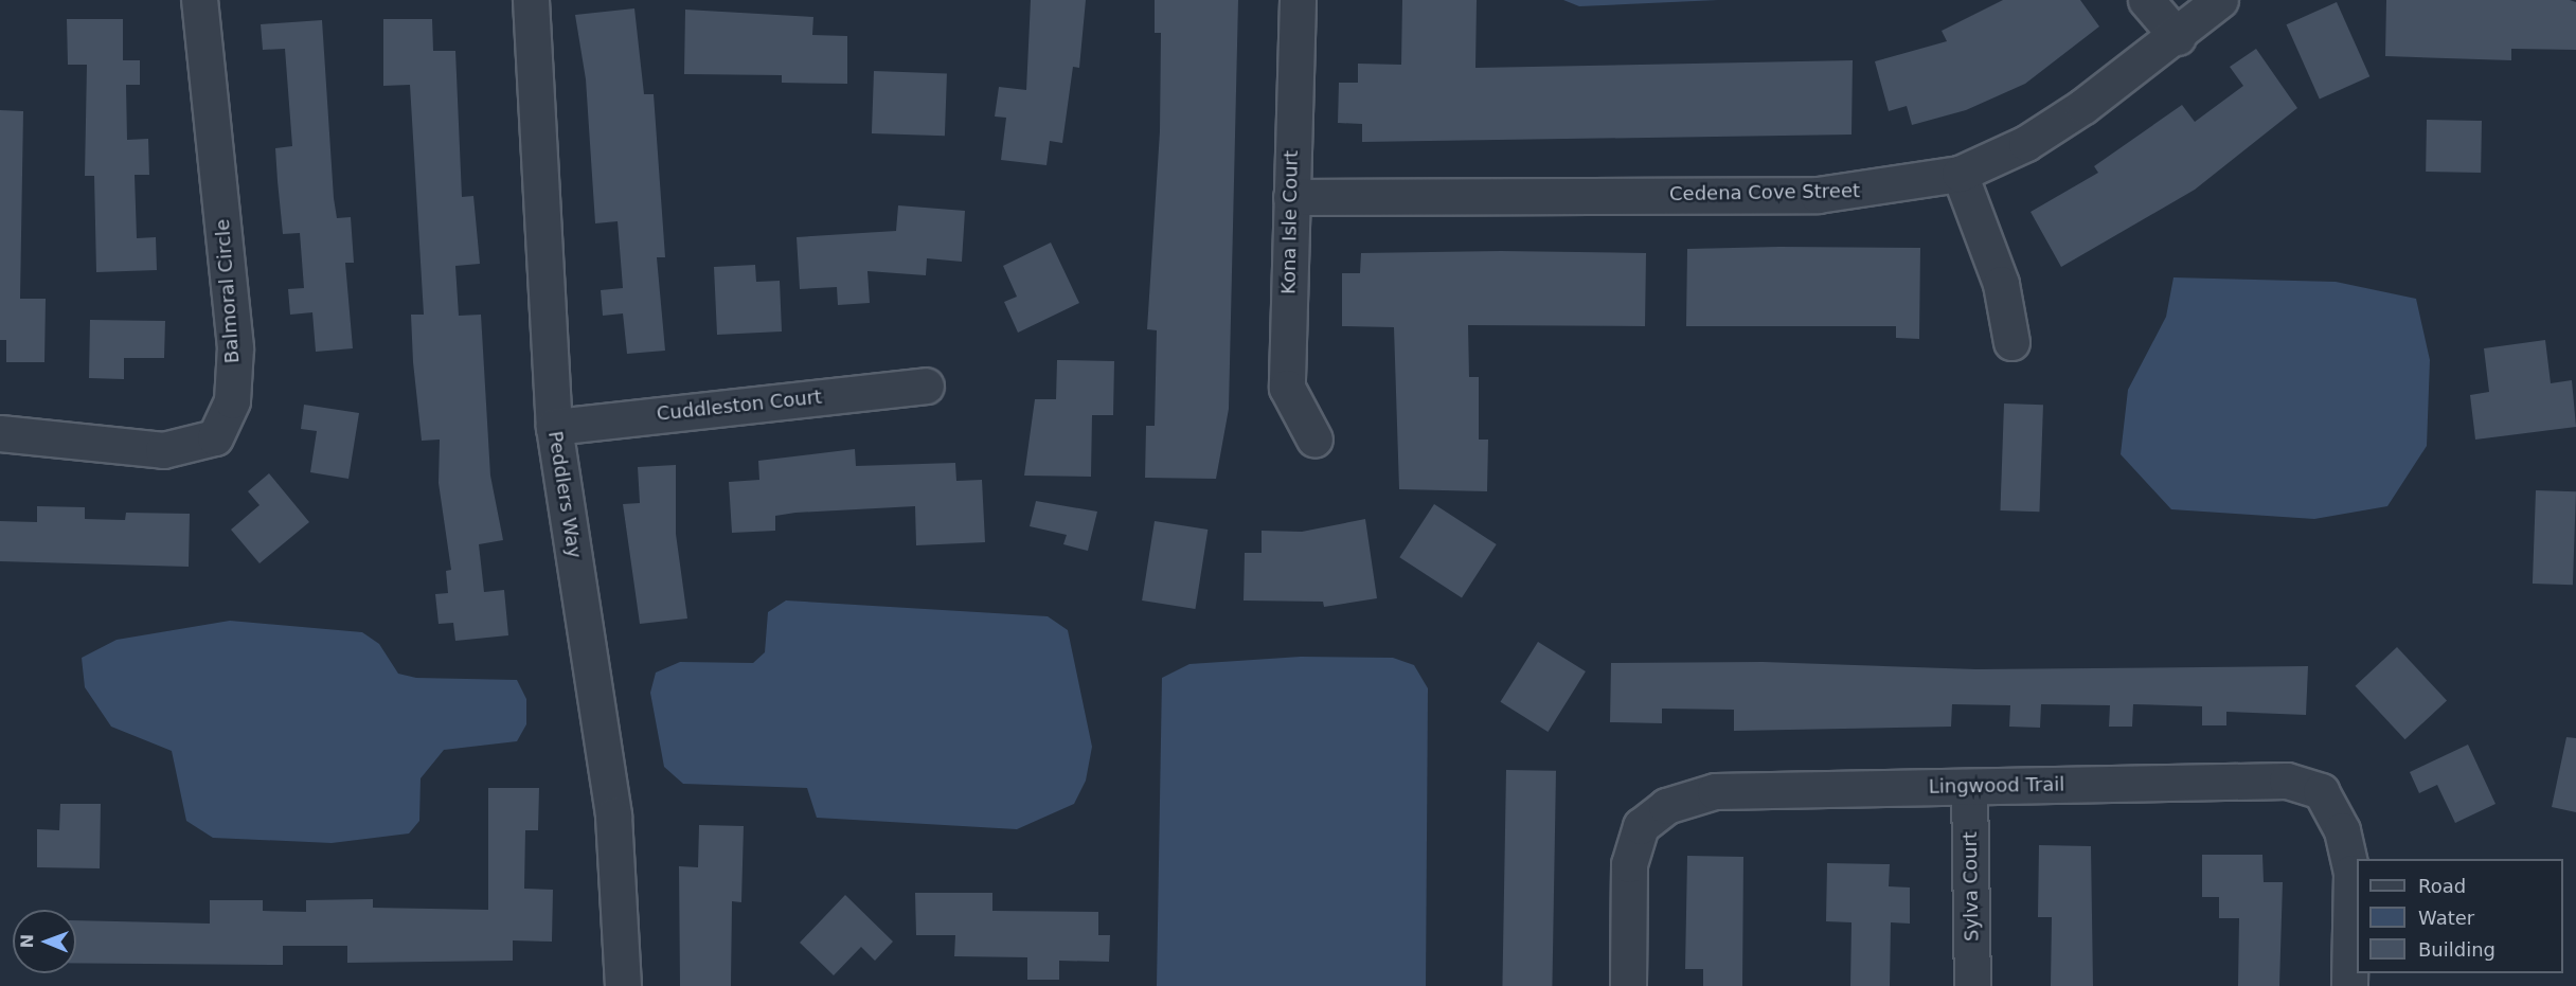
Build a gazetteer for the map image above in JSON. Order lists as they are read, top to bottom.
{
  "streets": {
    "street": [
      "Cedena Cove Street",
      "Kona Isle Court",
      "Balmoral Circle",
      "Cuddleston Court",
      "Peddlers Way",
      "Lingwood Trail",
      "Sylva Court"
    ]
  },
  "crossings": [
    ["Cedena Cove Street", "Kona Isle Court"],
    ["Cuddleston Court", "Peddlers Way"],
    ["Lingwood Trail", "Sylva Court"]
  ],
  "legend": ["Road", "Water", "Building"],
  "north": "left"
}
